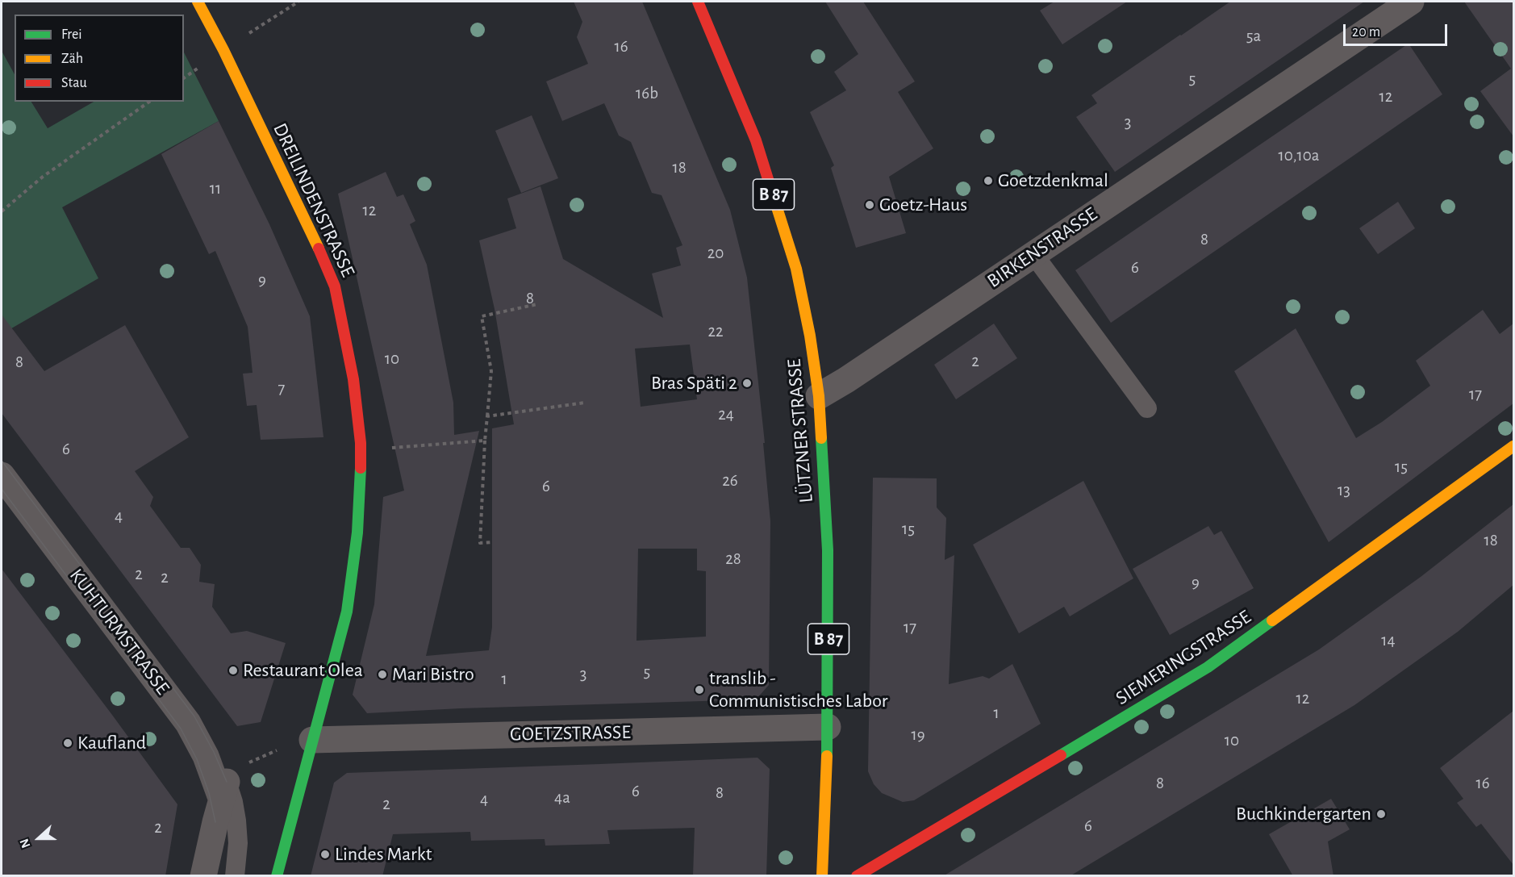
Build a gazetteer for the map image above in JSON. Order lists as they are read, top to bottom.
{
  "streets": {
    "street": [
      "B 87",
      "DREILINDENSTRASSE",
      "BIRKENSTRASSE",
      "LÜTZNER STRASSE",
      "KUHTURMSTRASSE",
      "SIEMERINGSTRASSE",
      "GOETZSTRASSE"
    ]
  },
  "crossings": [
    ["DREILINDENSTRASSE", "GOETZSTRASSE"],
    ["BIRKENSTRASSE", "LÜTZNER STRASSE"],
    ["LÜTZNER STRASSE", "GOETZSTRASSE"]
  ],
  "places": [
    "Goetzdenkmal",
    "Goetz-Haus",
    "Bras Späti 2",
    "Restaurant Olea",
    "Mari Bistro",
    "translib - Communistisches Labor",
    "Kaufland",
    "Buchkindergarten",
    "Lindes Markt"
  ],
  "house_numbers": [
    "5a",
    "16",
    "5",
    "16b",
    "12",
    "3",
    "10,10a",
    "18",
    "11",
    "12",
    "8",
    "20",
    "6",
    "9",
    "8",
    "22",
    "10",
    "2",
    "8",
    "7",
    "17",
    "24",
    "6",
    "15",
    "26",
    "6",
    "13",
    "4",
    "15",
    "18",
    "28",
    "2",
    "2",
    "9",
    "17",
    "14",
    "5",
    "3",
    "1",
    "12",
    "1",
    "19",
    "10",
    "8",
    "16",
    "6",
    "8",
    "4a",
    "4",
    "2",
    "6",
    "2"
  ],
  "legend": ["Frei", "Zäh", "Stau"],
  "scale_bar": "20 m",
  "north": "left"
}
